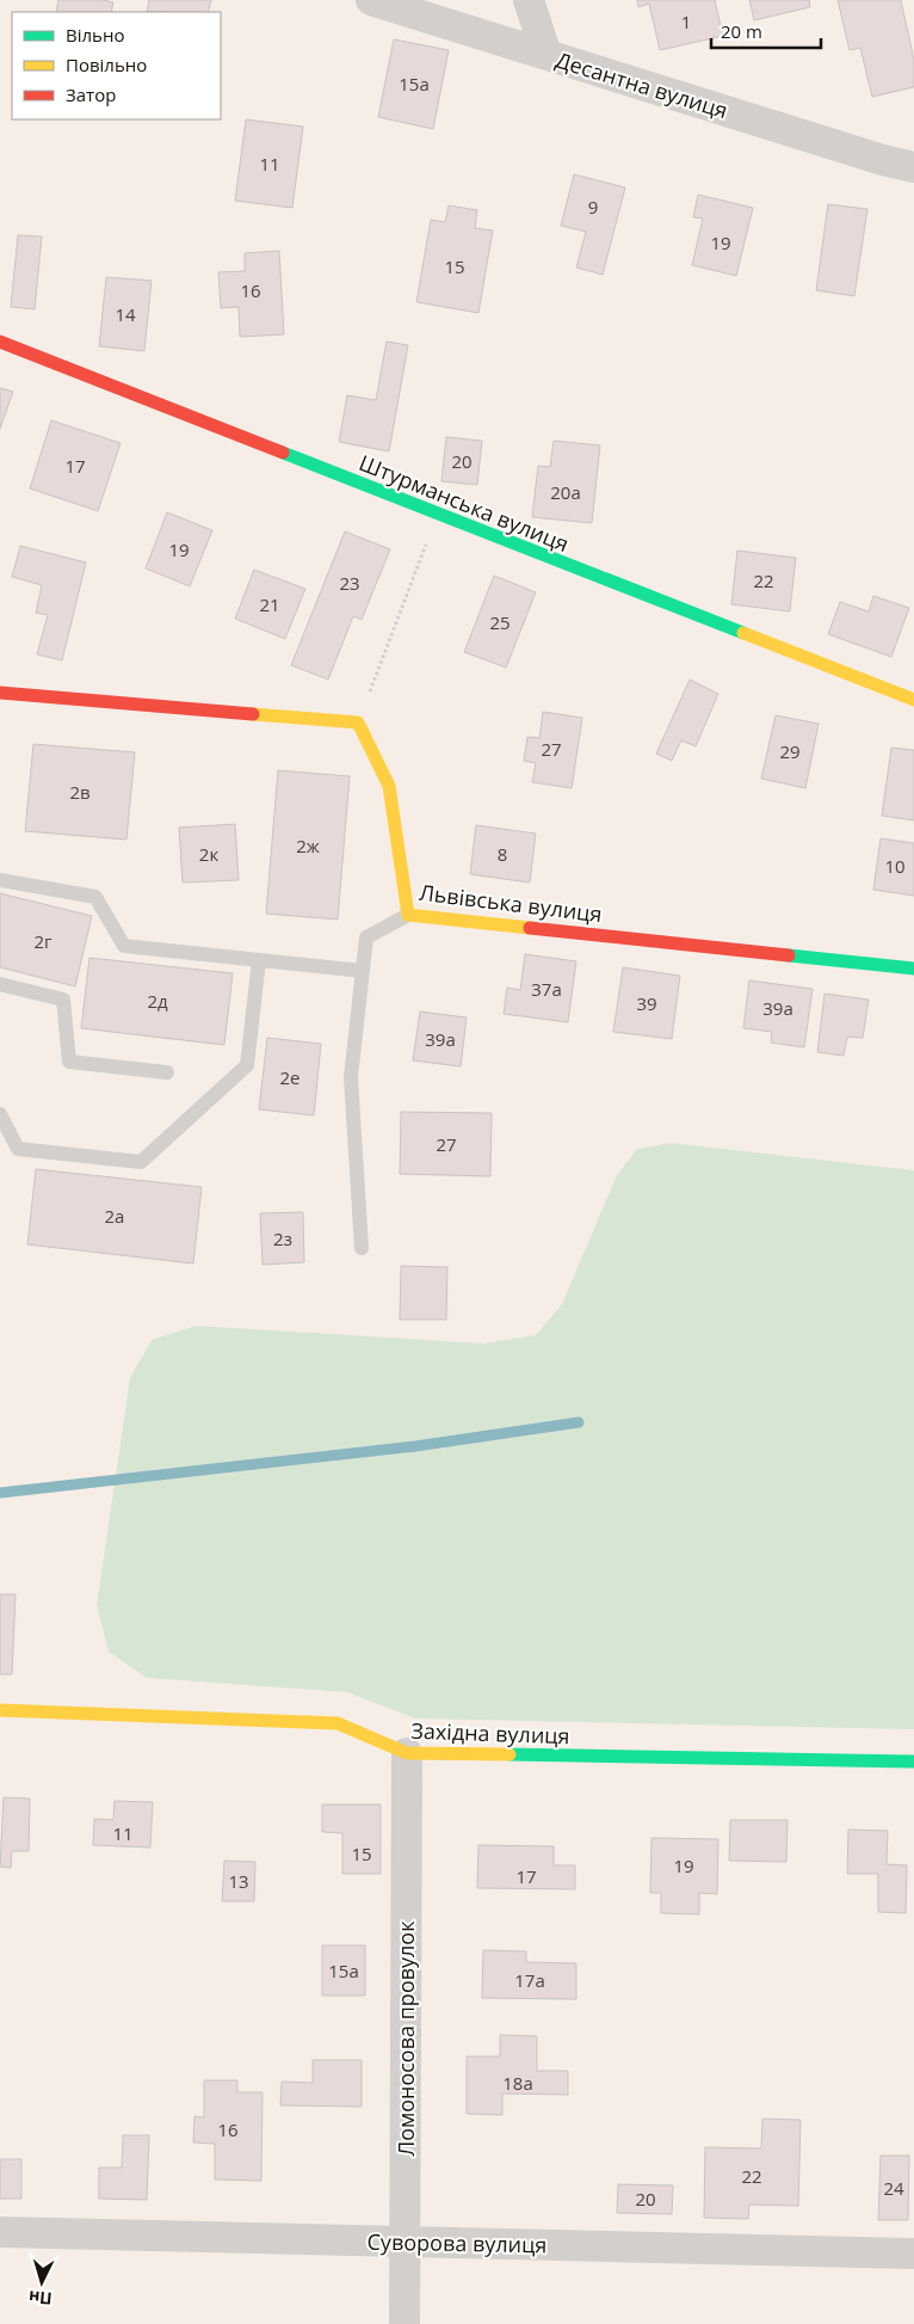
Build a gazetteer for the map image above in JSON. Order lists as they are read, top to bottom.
{
  "streets": {
    "street": [
      "Десантна вулиця",
      "Штурманська вулиця",
      "Львівська вулиця",
      "Західна вулиця",
      "Ломоносова провулок",
      "Суворова вулиця"
    ]
  },
  "crossings": [
    ["Західна вулиця", "Ломоносова провулок"],
    ["Ломоносова провулок", "Суворова вулиця"]
  ],
  "house_numbers": [
    "1",
    "15а",
    "11",
    "9",
    "19",
    "15",
    "16",
    "14",
    "20",
    "17",
    "20а",
    "19",
    "22",
    "23",
    "21",
    "25",
    "27",
    "29",
    "2в",
    "2ж",
    "2к",
    "8",
    "10",
    "2г",
    "37а",
    "2д",
    "39",
    "39а",
    "39а",
    "2е",
    "27",
    "2а",
    "2з",
    "11",
    "15",
    "19",
    "17",
    "13",
    "15а",
    "17а",
    "18а",
    "16",
    "22",
    "24",
    "20"
  ],
  "legend": ["Вільно", "Повільно", "Затор"],
  "scale_bar": "20 m",
  "north": "bottom"
}
